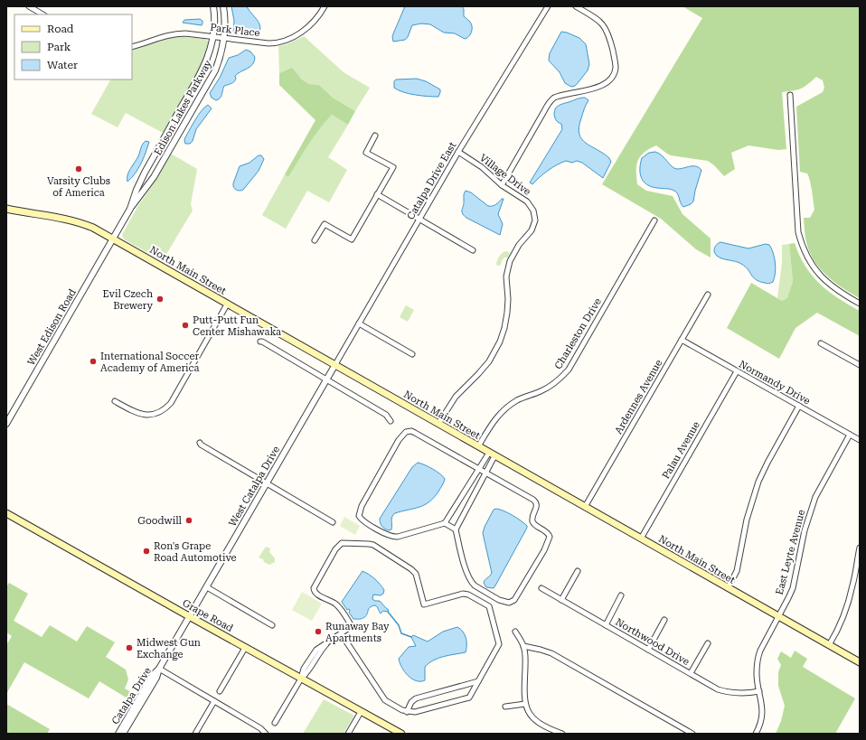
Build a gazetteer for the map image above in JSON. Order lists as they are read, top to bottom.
{
  "streets": {
    "main road": ["North Main Street", "Grape Road"],
    "street": [
      "Park Place",
      "Edison Lakes Parkway",
      "Village Drive",
      "Catalpa Drive East",
      "West Edison Road",
      "Charleston Drive",
      "Normandy Drive",
      "Ardennes Avenue",
      "Palau Avenue",
      "West Catalpa Drive",
      "East Leyte Avenue",
      "Northwood Drive",
      "Catalpa Drive"
    ]
  },
  "crossings": [
    ["Park Place", "Edison Lakes Parkway"],
    ["Edison Lakes Parkway", "North Main Street"],
    ["Edison Lakes Parkway", "West Edison Road"],
    ["Village Drive", "Catalpa Drive East"],
    ["Village Drive", "North Main Street"],
    ["Catalpa Drive East", "North Main Street"],
    ["Catalpa Drive East", "West Catalpa Drive"],
    ["North Main Street", "West Edison Road"],
    ["North Main Street", "Charleston Drive"],
    ["North Main Street", "Ardennes Avenue"],
    ["North Main Street", "Palau Avenue"],
    ["North Main Street", "West Catalpa Drive"],
    ["North Main Street", "East Leyte Avenue"],
    ["Normandy Drive", "Ardennes Avenue"],
    ["Normandy Drive", "Palau Avenue"],
    ["Normandy Drive", "East Leyte Avenue"],
    ["West Catalpa Drive", "Grape Road"],
    ["West Catalpa Drive", "Catalpa Drive"],
    ["East Leyte Avenue", "Northwood Drive"],
    ["Grape Road", "Catalpa Drive"]
  ],
  "places": [
    "Varsity Clubs of America",
    "Evil Czech Brewery",
    "Putt-Putt Fun Center Mishawaka",
    "International Soccer Academy of America",
    "Goodwill",
    "Ron's Grape Road Automotive",
    "Runaway Bay Apartments",
    "Midwest Gun Exchange"
  ],
  "legend": ["Road", "Park", "Water"]
}
